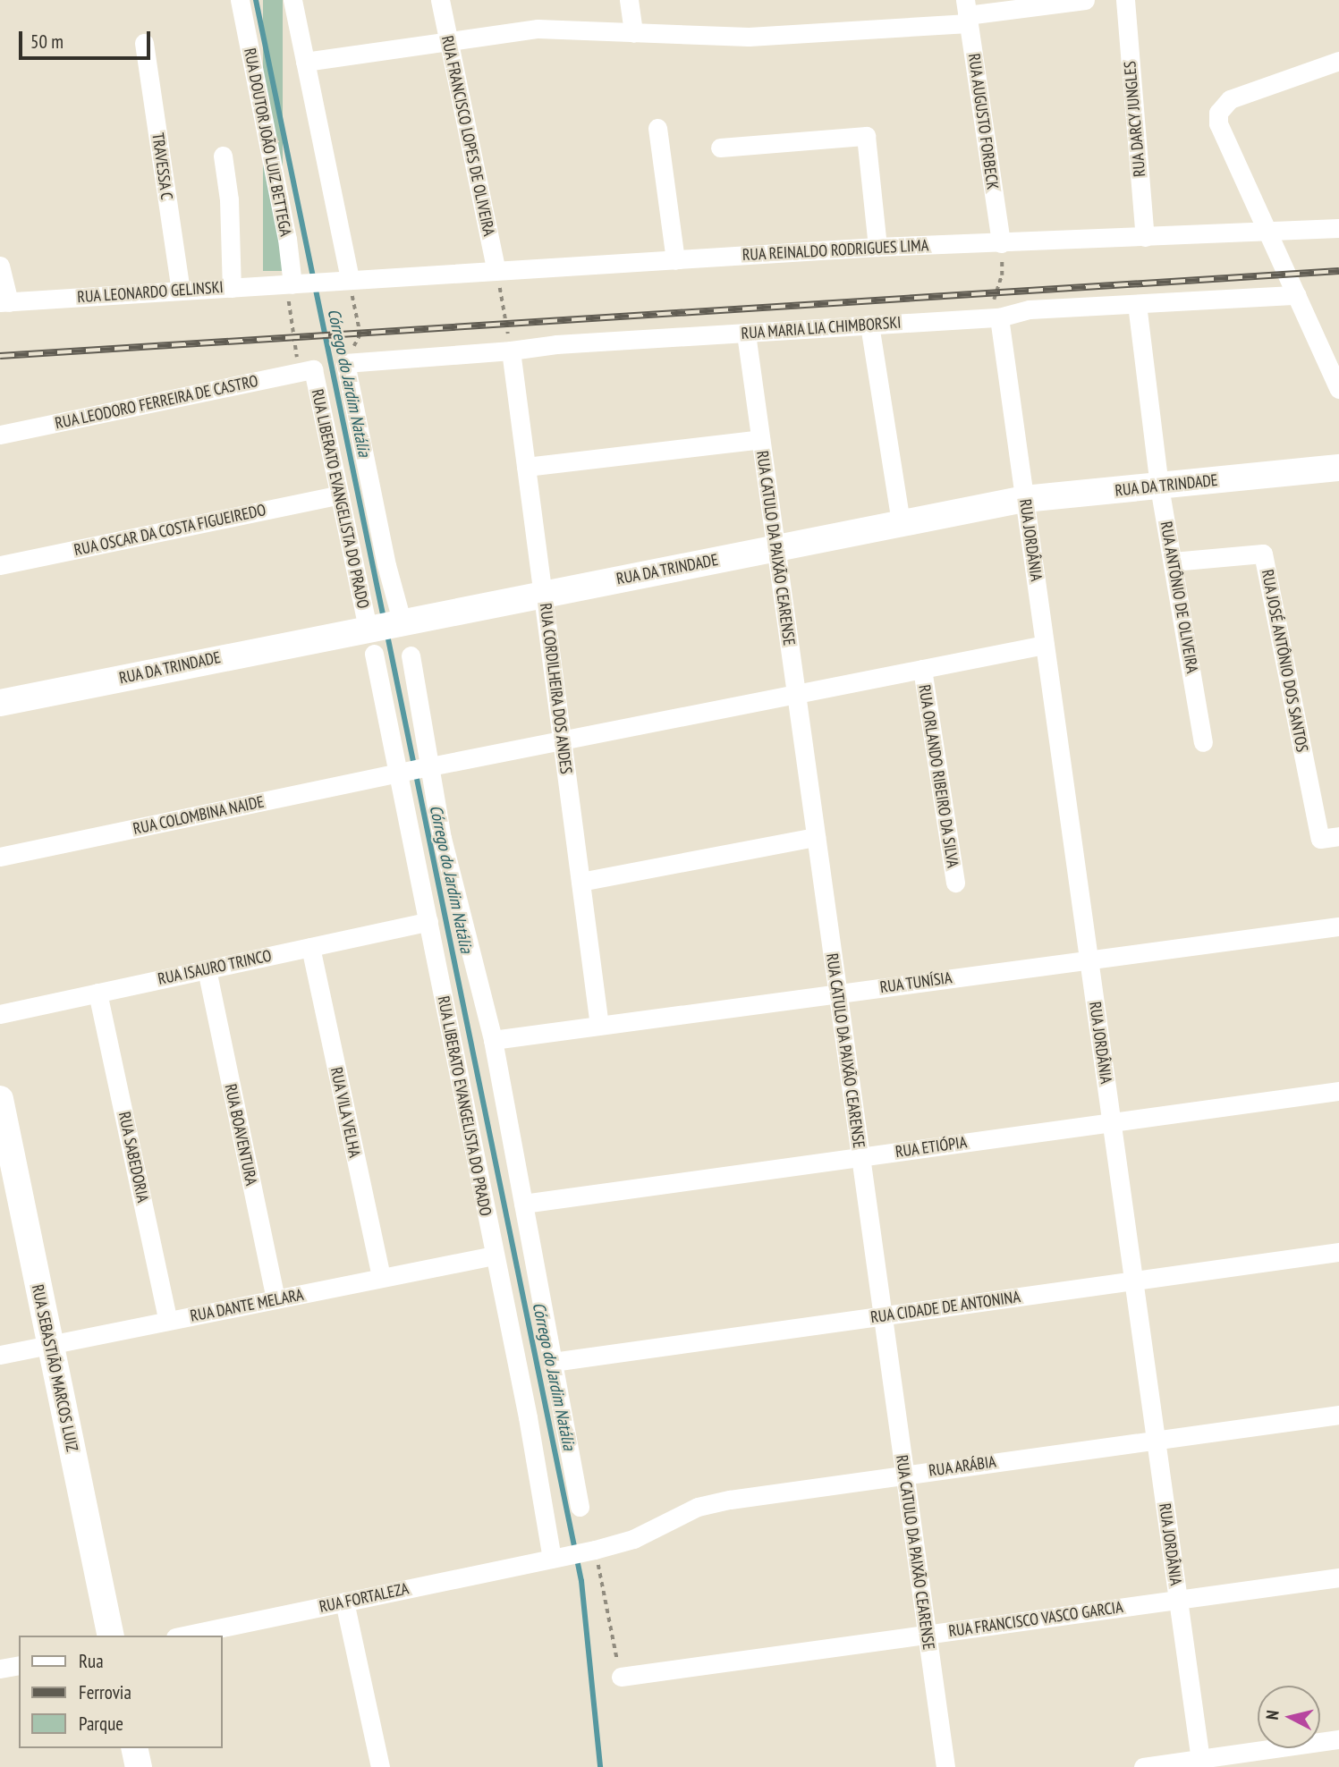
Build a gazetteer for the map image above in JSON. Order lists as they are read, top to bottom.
{
  "streets": {
    "main road": ["RUA DA TRINDADE", "RUA SEBASTIÃO MARCOS LUIZ"],
    "street": [
      "RUA DARCY JUNGLES",
      "RUA AUGUSTO FORBECK",
      "RUA FRANCISCO LOPES DE OLIVEIRA",
      "RUA DOUTOR JOÃO LUIZ BETTEGA",
      "TRAVESSA C",
      "RUA REINALDO RODRIGUES LIMA",
      "RUA LEONARDO GELINSKI",
      "RUA MARIA LIA CHIMBORSKI",
      "RUA LEODORO FERREIRA DE CASTRO",
      "RUA LIBERATO EVANGELISTA DO PRADO",
      "RUA OSCAR DA COSTA FIGUEIREDO",
      "RUA JORDÂNIA",
      "RUA CATULO DA PAIXÃO CEARENSE",
      "RUA ANTÔNIO DE OLIVEIRA",
      "RUA JOSÉ ANTÔNIO DOS SANTOS",
      "RUA CORDILHEIRA DOS ANDES",
      "RUA ORLANDO RIBEIRO DA SILVA",
      "RUA COLOMBINA NAIDE",
      "RUA ISAURO TRINCO",
      "RUA TUNÍSIA",
      "RUA VILA VELHA",
      "RUA BOAVENTURA",
      "RUA ETIÓPIA",
      "RUA SABEDORIA",
      "RUA DANTE MELARA",
      "RUA CIDADE DE ANTONINA",
      "RUA ARÁBIA",
      "RUA FORTALEZA",
      "RUA FRANCISCO VASCO GARCIA"
    ]
  },
  "crossings": [
    ["RUA DARCY JUNGLES", "RUA REINALDO RODRIGUES LIMA"],
    ["RUA AUGUSTO FORBECK", "RUA REINALDO RODRIGUES LIMA"],
    ["RUA FRANCISCO LOPES DE OLIVEIRA", "RUA REINALDO RODRIGUES LIMA"],
    ["RUA DOUTOR JOÃO LUIZ BETTEGA", "RUA LEONARDO GELINSKI"],
    ["TRAVESSA C", "RUA LEONARDO GELINSKI"],
    ["RUA REINALDO RODRIGUES LIMA", "RUA LEONARDO GELINSKI"],
    ["RUA MARIA LIA CHIMBORSKI", "RUA JORDÂNIA"],
    ["RUA MARIA LIA CHIMBORSKI", "RUA CATULO DA PAIXÃO CEARENSE"],
    ["RUA MARIA LIA CHIMBORSKI", "RUA ANTÔNIO DE OLIVEIRA"],
    ["RUA MARIA LIA CHIMBORSKI", "RUA CORDILHEIRA DOS ANDES"],
    ["RUA LEODORO FERREIRA DE CASTRO", "RUA LIBERATO EVANGELISTA DO PRADO"],
    ["RUA DA TRINDADE", "RUA LIBERATO EVANGELISTA DO PRADO"],
    ["RUA DA TRINDADE", "RUA JORDÂNIA"],
    ["RUA DA TRINDADE", "RUA CATULO DA PAIXÃO CEARENSE"],
    ["RUA DA TRINDADE", "RUA ANTÔNIO DE OLIVEIRA"],
    ["RUA DA TRINDADE", "RUA CORDILHEIRA DOS ANDES"],
    ["RUA LIBERATO EVANGELISTA DO PRADO", "RUA OSCAR DA COSTA FIGUEIREDO"],
    ["RUA LIBERATO EVANGELISTA DO PRADO", "RUA COLOMBINA NAIDE"],
    ["RUA LIBERATO EVANGELISTA DO PRADO", "RUA ISAURO TRINCO"],
    ["RUA LIBERATO EVANGELISTA DO PRADO", "RUA DANTE MELARA"],
    ["RUA LIBERATO EVANGELISTA DO PRADO", "RUA FORTALEZA"],
    ["RUA JORDÂNIA", "RUA COLOMBINA NAIDE"],
    ["RUA JORDÂNIA", "RUA TUNÍSIA"],
    ["RUA JORDÂNIA", "RUA ETIÓPIA"],
    ["RUA JORDÂNIA", "RUA CIDADE DE ANTONINA"],
    ["RUA JORDÂNIA", "RUA ARÁBIA"],
    ["RUA JORDÂNIA", "RUA FRANCISCO VASCO GARCIA"],
    ["RUA CATULO DA PAIXÃO CEARENSE", "RUA COLOMBINA NAIDE"],
    ["RUA CATULO DA PAIXÃO CEARENSE", "RUA TUNÍSIA"],
    ["RUA CATULO DA PAIXÃO CEARENSE", "RUA ETIÓPIA"],
    ["RUA CATULO DA PAIXÃO CEARENSE", "RUA CIDADE DE ANTONINA"],
    ["RUA CATULO DA PAIXÃO CEARENSE", "RUA ARÁBIA"],
    ["RUA CATULO DA PAIXÃO CEARENSE", "RUA FRANCISCO VASCO GARCIA"],
    ["RUA ANTÔNIO DE OLIVEIRA", "RUA JOSÉ ANTÔNIO DOS SANTOS"],
    ["RUA CORDILHEIRA DOS ANDES", "RUA COLOMBINA NAIDE"],
    ["RUA CORDILHEIRA DOS ANDES", "RUA TUNÍSIA"],
    ["RUA ORLANDO RIBEIRO DA SILVA", "RUA COLOMBINA NAIDE"],
    ["RUA ISAURO TRINCO", "RUA VILA VELHA"],
    ["RUA ISAURO TRINCO", "RUA BOAVENTURA"],
    ["RUA ISAURO TRINCO", "RUA SABEDORIA"],
    ["RUA VILA VELHA", "RUA DANTE MELARA"],
    ["RUA BOAVENTURA", "RUA DANTE MELARA"],
    ["RUA SABEDORIA", "RUA DANTE MELARA"],
    ["RUA DANTE MELARA", "RUA SEBASTIÃO MARCOS LUIZ"],
    ["RUA ARÁBIA", "RUA FORTALEZA"]
  ],
  "water": ["Córrego do Jardim Natália"],
  "legend": ["Rua", "Ferrovia", "Parque"],
  "scale_bar": "50 m",
  "north": "left"
}
